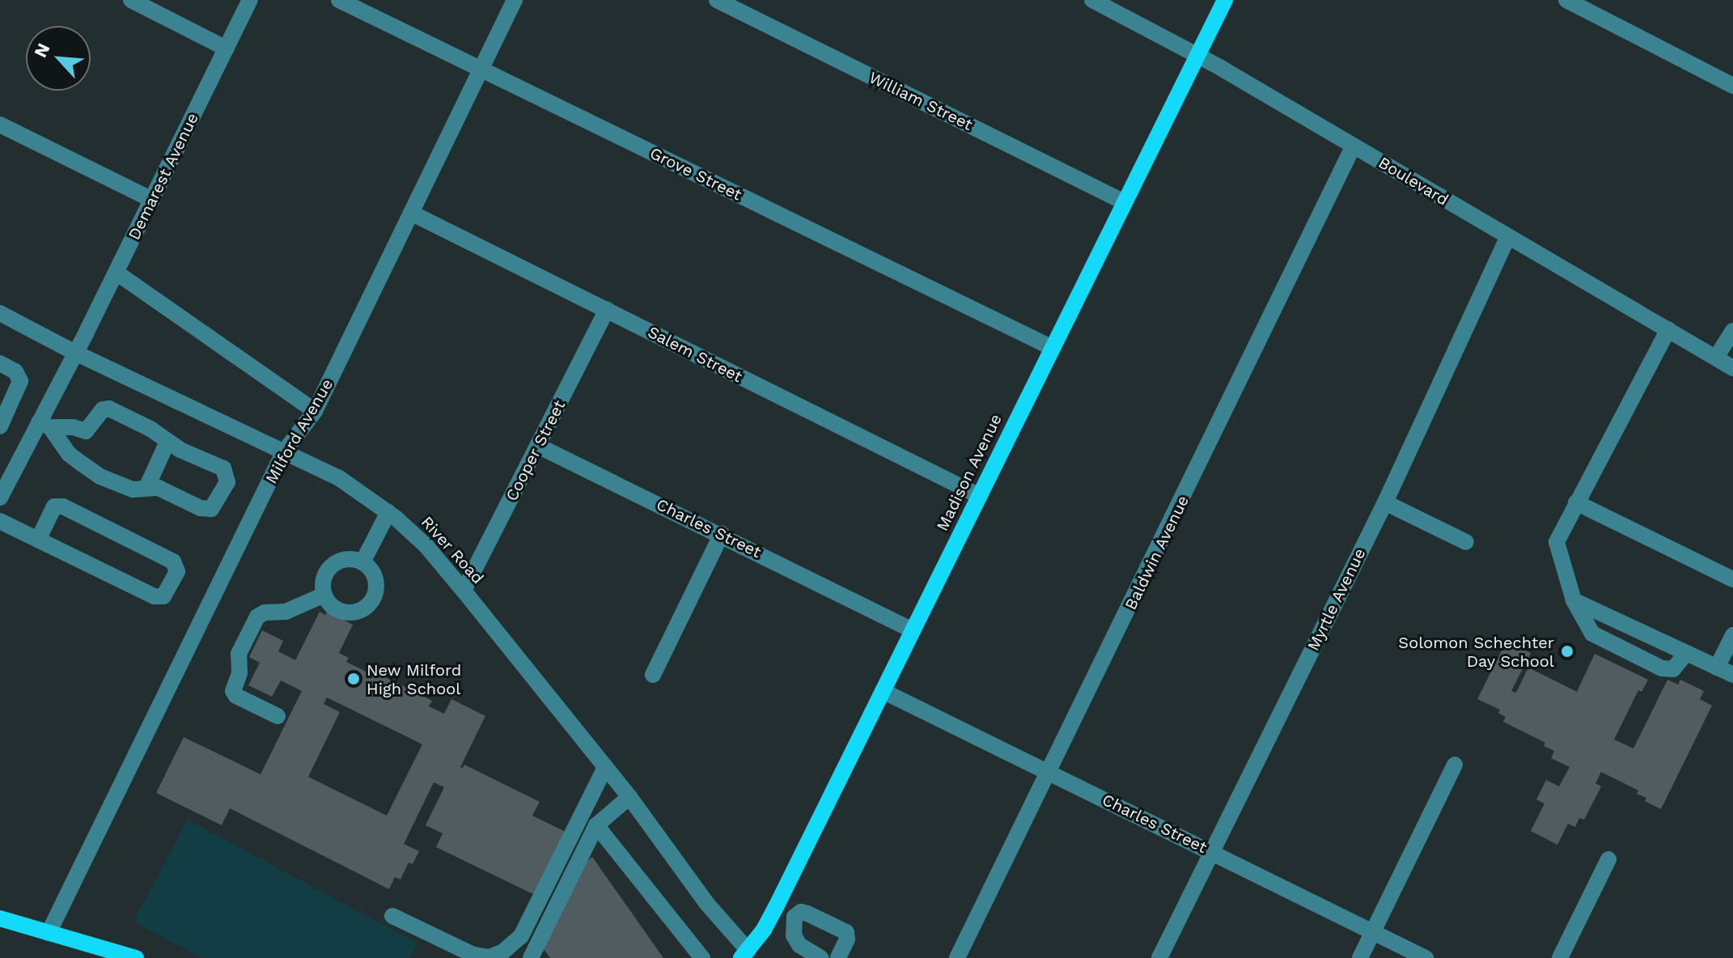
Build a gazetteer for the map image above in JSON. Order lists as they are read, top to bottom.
{
  "streets": {
    "main road": ["Madison Avenue"],
    "street": [
      "William Street",
      "Grove Street",
      "Demarest Avenue",
      "Boulevard",
      "Salem Street",
      "Milford Avenue",
      "Cooper Street",
      "Charles Street",
      "River Road",
      "Baldwin Avenue",
      "Myrtle Avenue"
    ]
  },
  "crossings": [
    ["William Street", "Madison Avenue"],
    ["Grove Street", "Milford Avenue"],
    ["Grove Street", "Madison Avenue"],
    ["Demarest Avenue", "River Road"],
    ["Boulevard", "Madison Avenue"],
    ["Boulevard", "Baldwin Avenue"],
    ["Boulevard", "Myrtle Avenue"],
    ["Salem Street", "Milford Avenue"],
    ["Salem Street", "Cooper Street"],
    ["Salem Street", "Madison Avenue"],
    ["Milford Avenue", "River Road"],
    ["Cooper Street", "Charles Street"],
    ["Cooper Street", "River Road"],
    ["Madison Avenue", "Charles Street"],
    ["Madison Avenue", "River Road"],
    ["Charles Street", "Baldwin Avenue"],
    ["Charles Street", "Myrtle Avenue"]
  ],
  "places": ["Solomon Schechter Day School", "New Milford High School"],
  "north": "top left"
}
